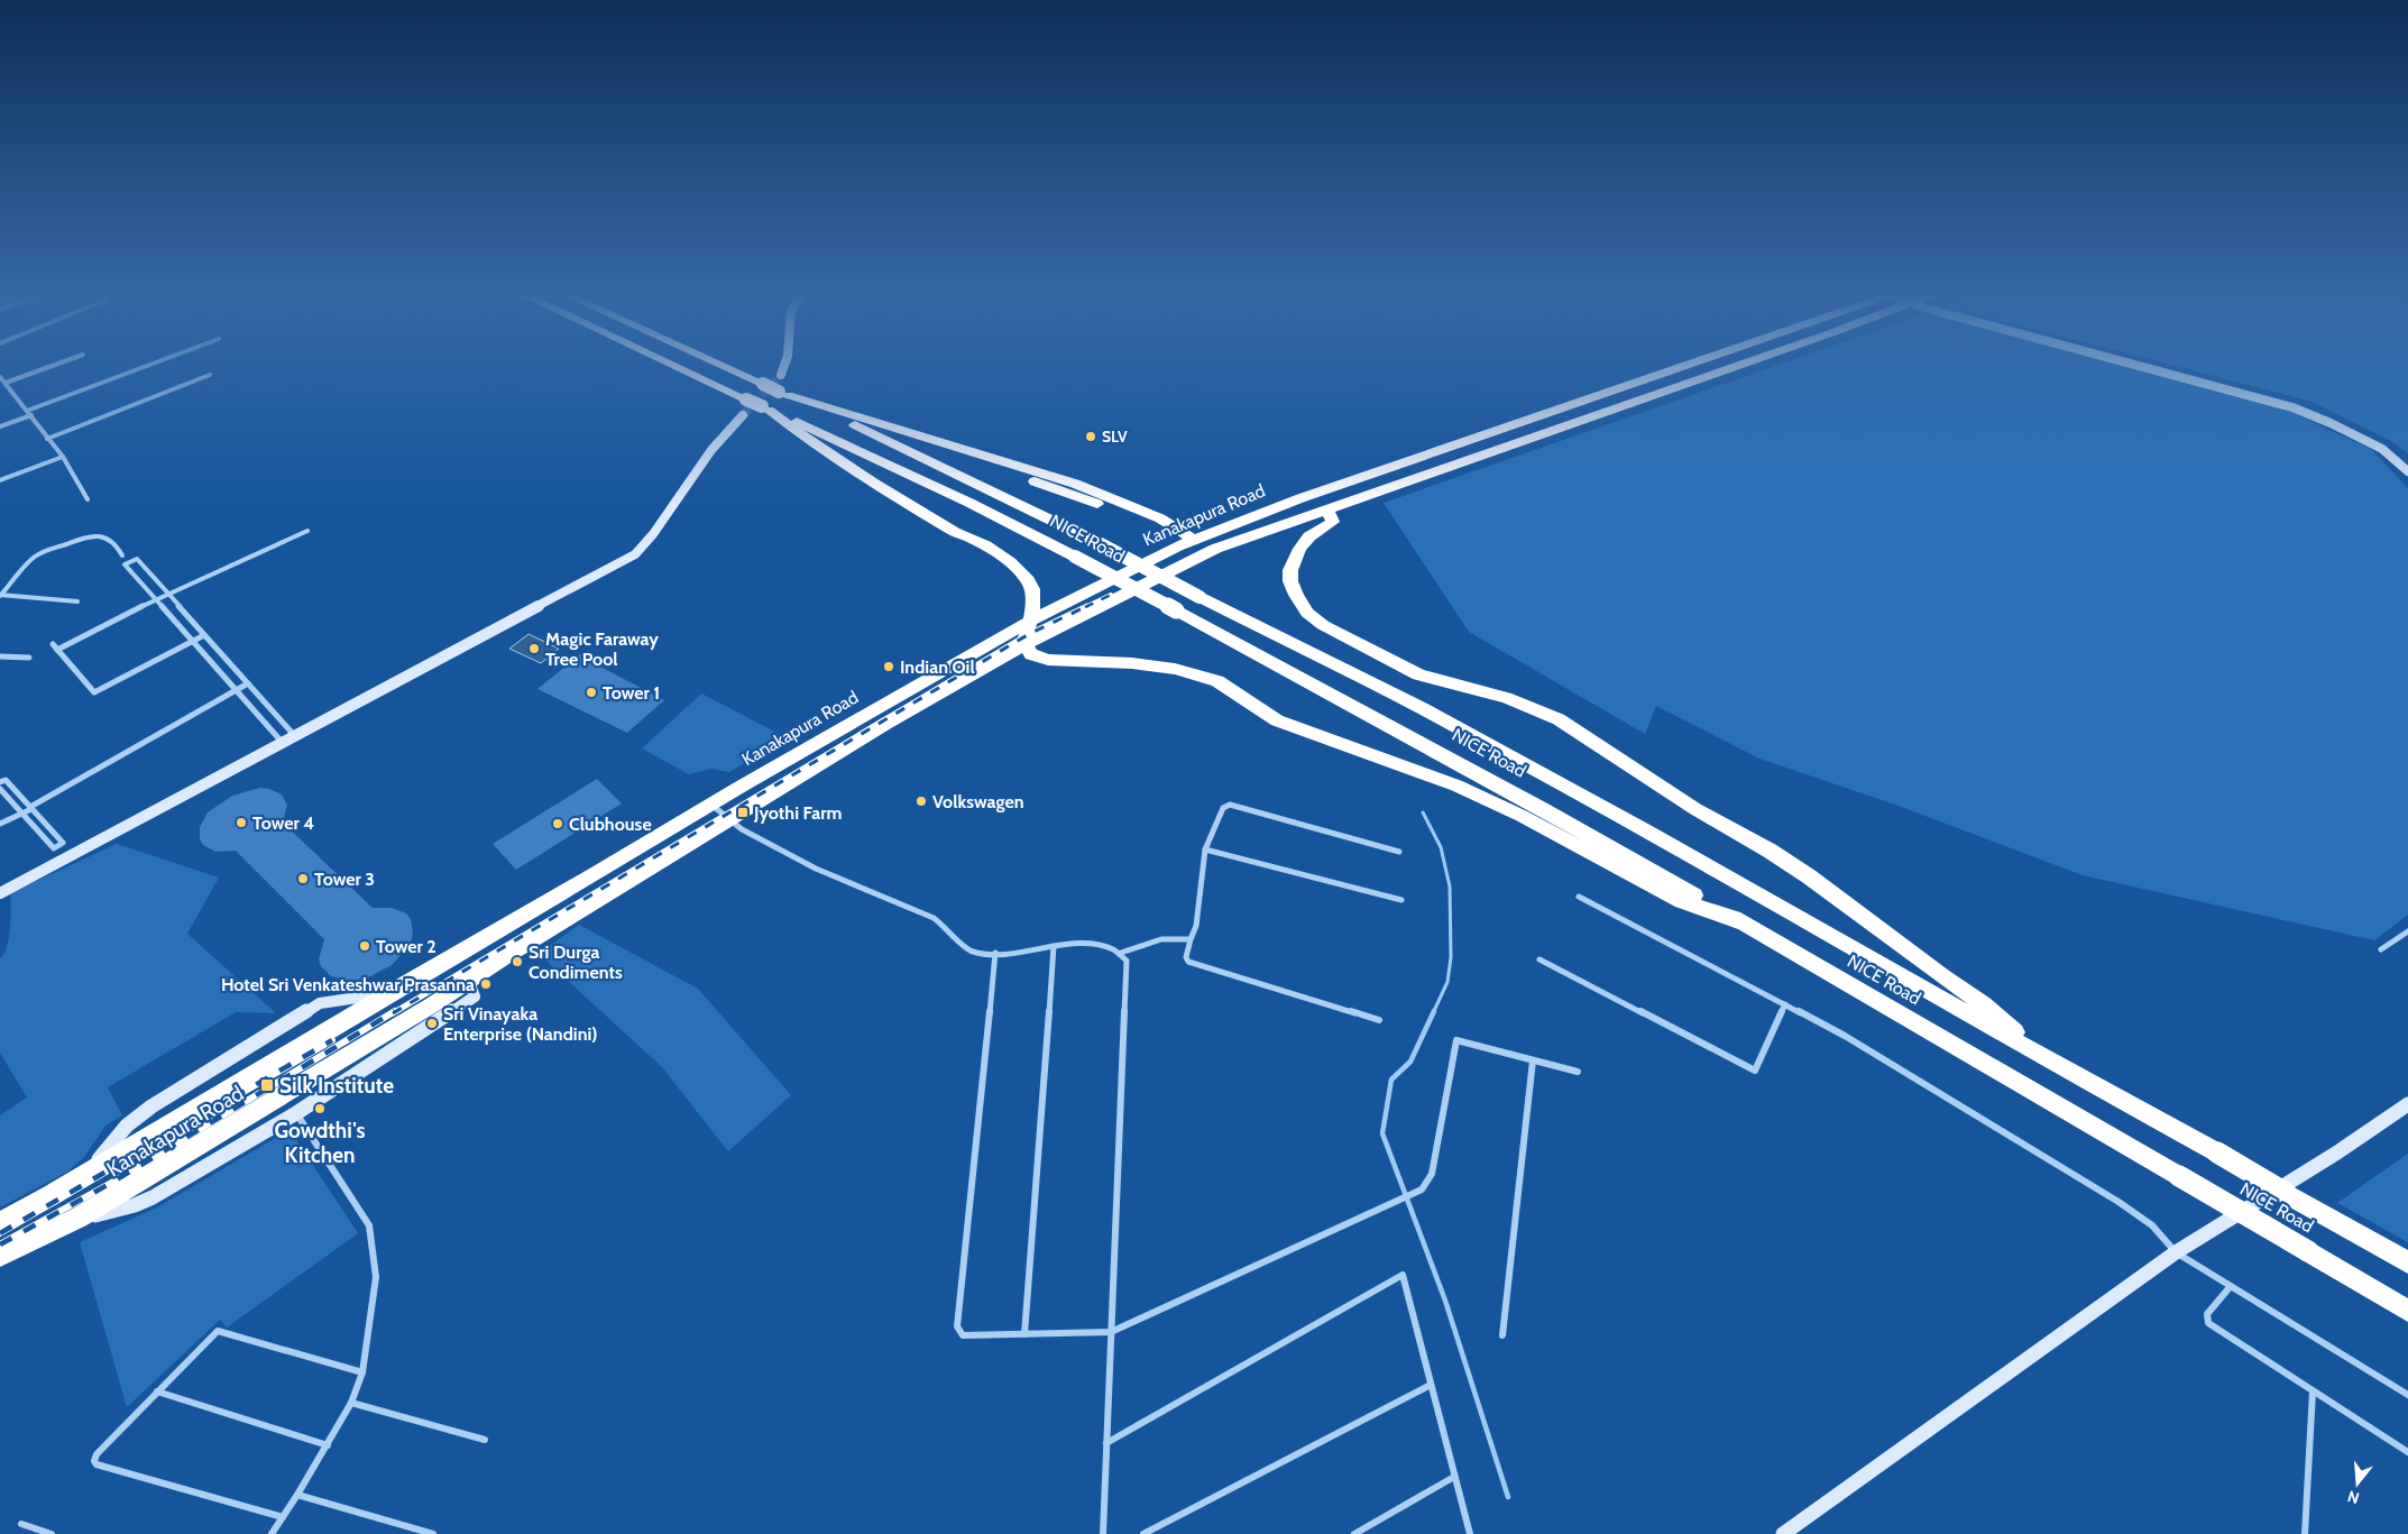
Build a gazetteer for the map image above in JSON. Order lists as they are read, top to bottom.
{
  "streets": {
    "highway": ["Kanakapura Road", "NICE Road"]
  },
  "places": {
    "other": [
      "SLV",
      "Magic Faraway Tree Pool",
      "Indian Oil",
      "Tower 1",
      "Volkswagen",
      "Tower 4",
      "Clubhouse",
      "Tower 3",
      "Tower 2",
      "Sri Durga Condiments",
      "Hotel Sri Venkateshwar Prasanna",
      "Sri Vinayaka Enterprise (Nandini)",
      "Gowdthi's Kitchen"
    ],
    "transit": ["Jyothi Farm", "Silk Institute"]
  },
  "north": "bottom"
}
